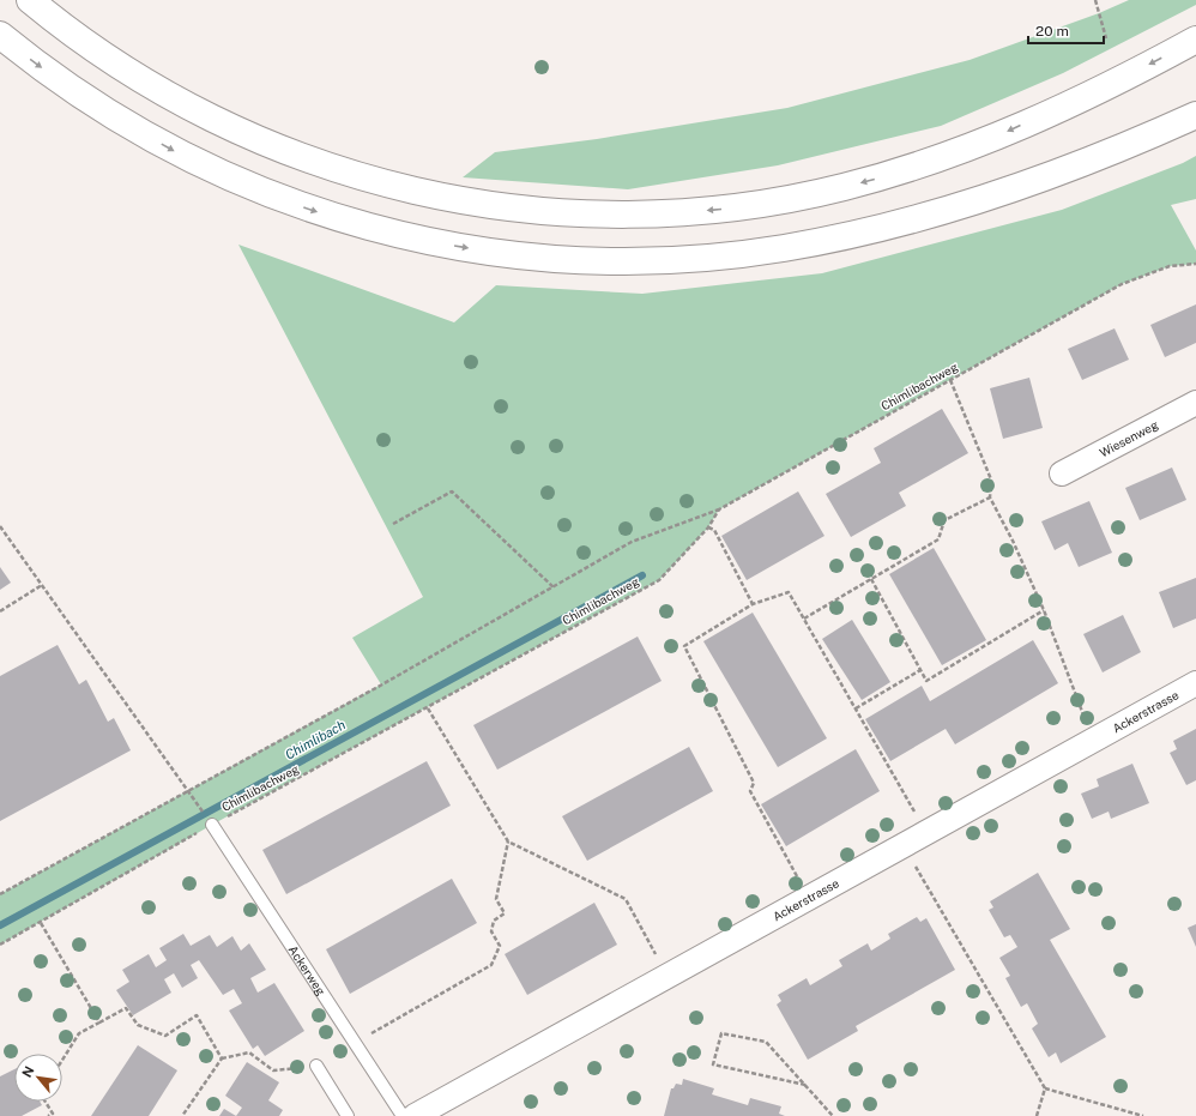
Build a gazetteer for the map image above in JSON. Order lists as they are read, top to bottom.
{
  "streets": {
    "street": ["Wiesenweg", "Ackerstrasse"],
    "lane": ["Ackerweg"],
    "path": ["Chimlibachweg"]
  },
  "crossings": [
    ["Chimlibachweg", "Ackerweg"]
  ],
  "water": ["Chimlibach"],
  "scale_bar": "20 m",
  "north": "top left"
}
